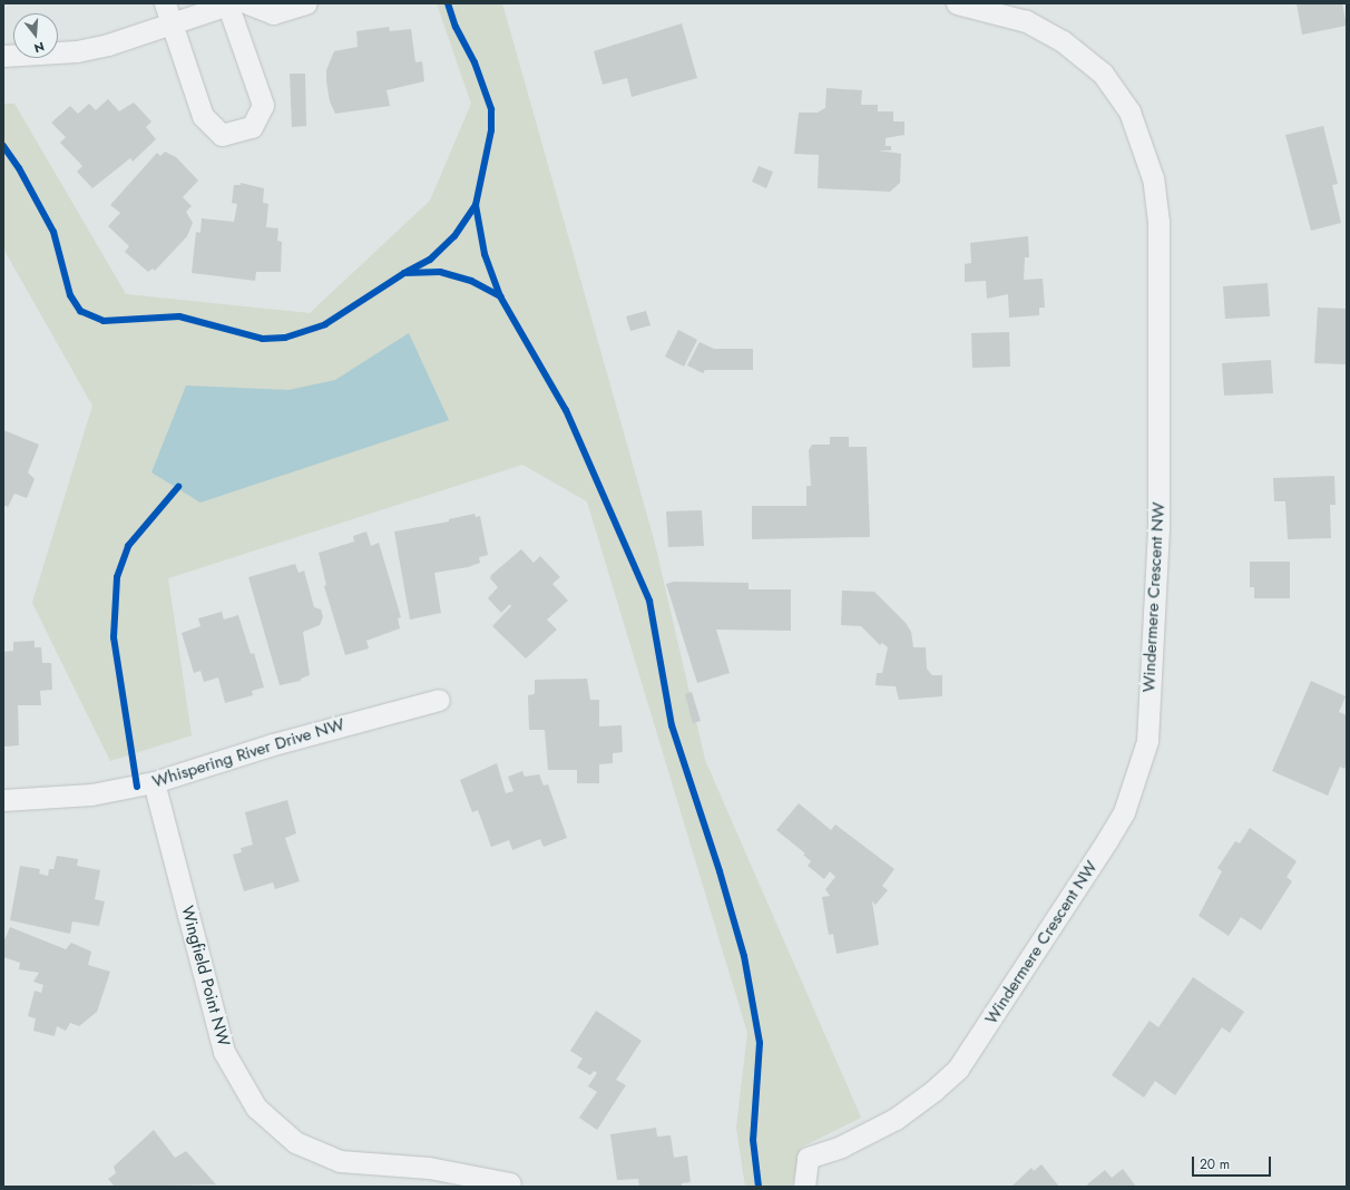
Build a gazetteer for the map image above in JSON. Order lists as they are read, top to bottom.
{
  "streets": {
    "street": ["Windermere Crescent NW", "Whispering River Drive NW", "Wingfield Point NW"]
  },
  "crossings": [
    ["Whispering River Drive NW", "Wingfield Point NW"]
  ],
  "scale_bar": "20 m",
  "north": "bottom"
}
